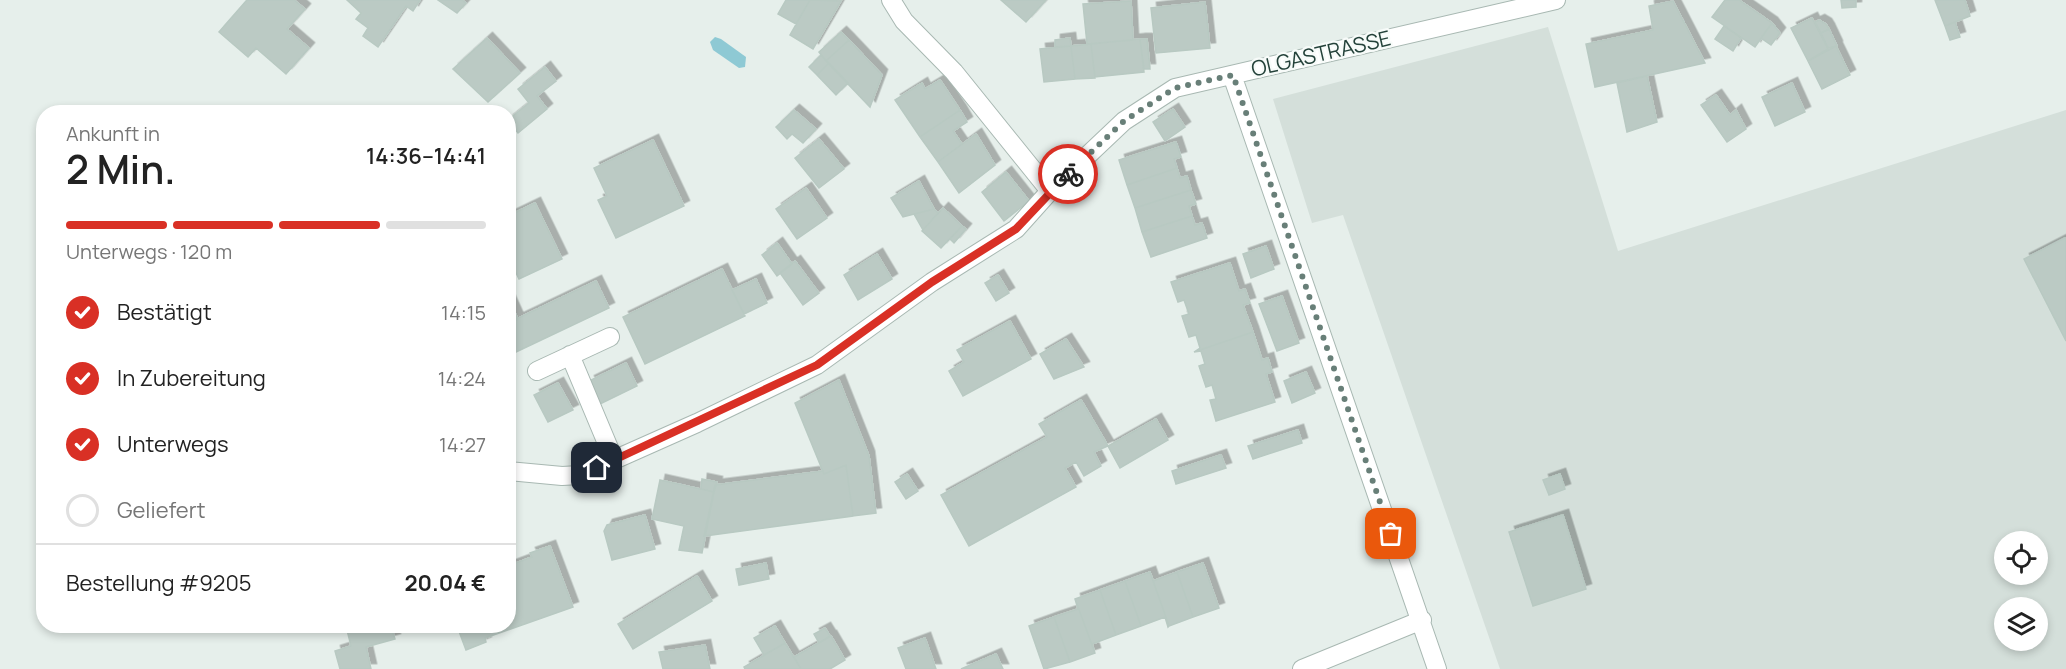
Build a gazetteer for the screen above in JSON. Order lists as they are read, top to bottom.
{
  "streets": {
    "street": ["OLGASTRASSE"]
  },
  "page": {
    "heading": ["2 Min.", "Ankunft in", "14:36–14:41"],
    "panel": ["Bestellung #9205", "20.04 €"],
    "bar": "Unterwegs · 120 m",
    "list": [
      ["Bestätigt", "14:15"],
      ["In Zubereitung", "14:24"],
      ["Unterwegs", "14:27"],
      "Geliefert"
    ]
  }
}
